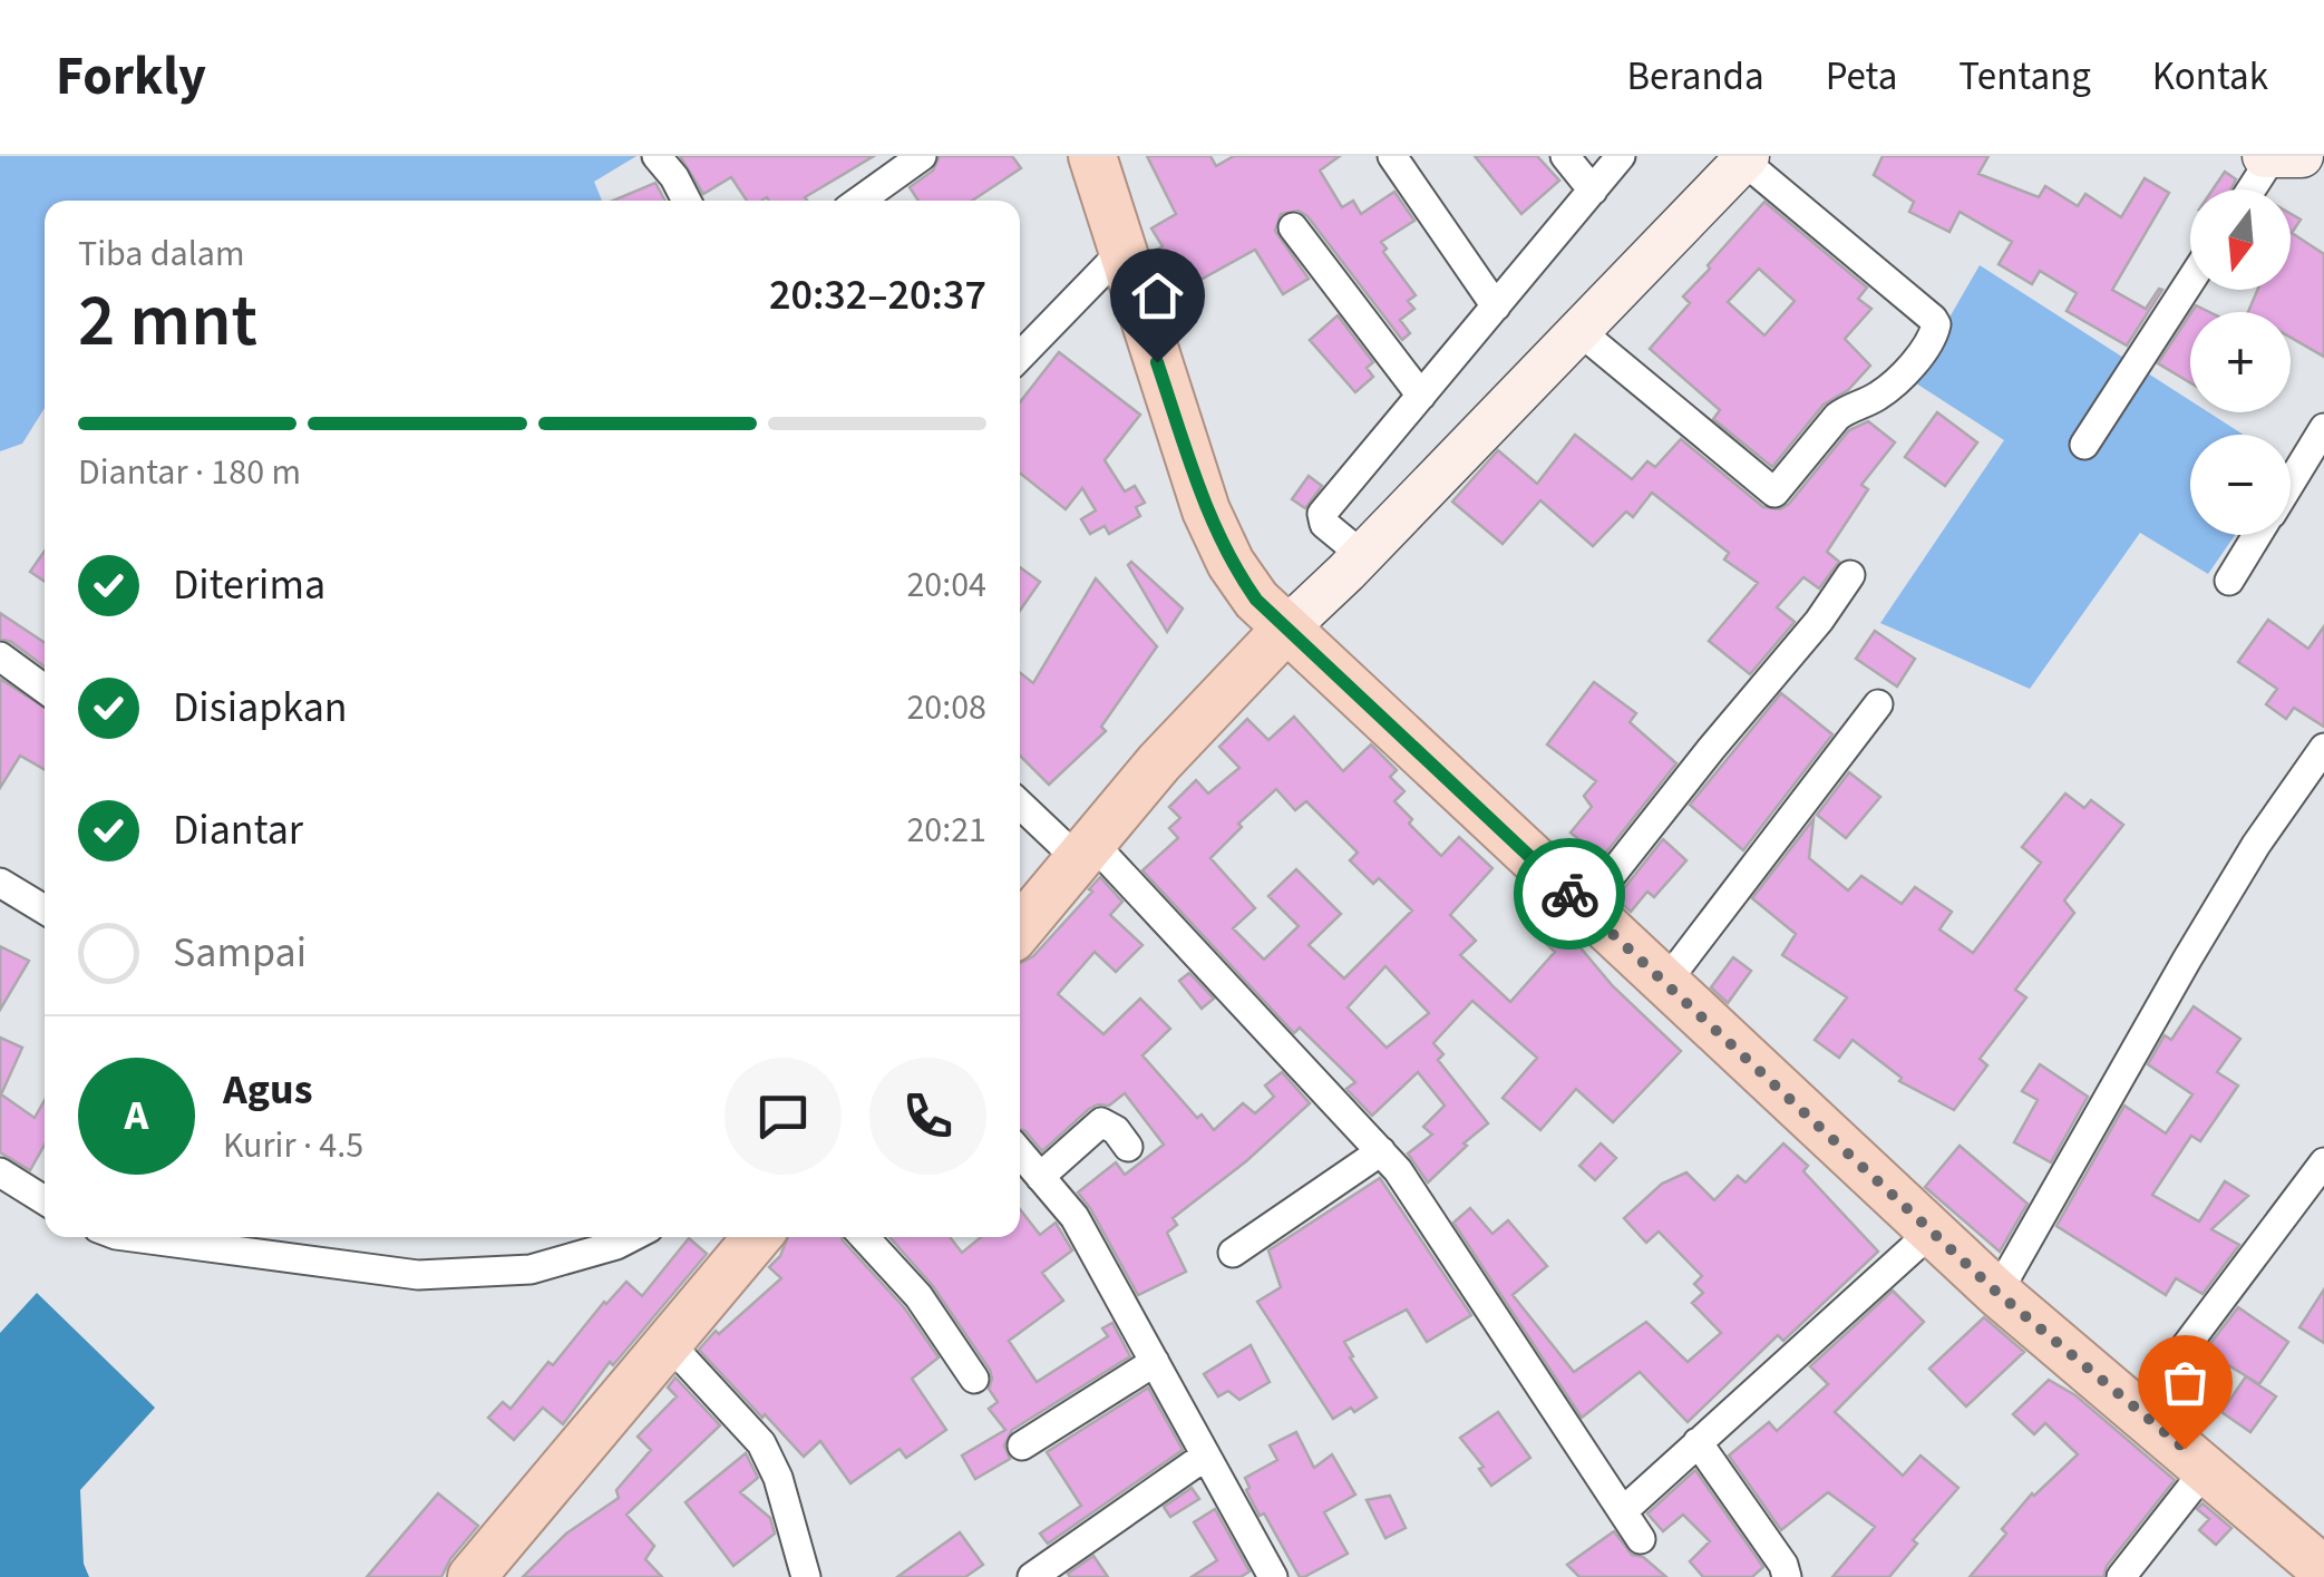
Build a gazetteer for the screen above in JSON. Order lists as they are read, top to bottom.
{
  "north": "bottom",
  "page": {
    "header": "Forkly",
    "nav": [
      "Beranda",
      "Peta",
      "Tentang",
      "Kontak"
    ],
    "map_buttons": ["+", "−"],
    "heading": ["2 mnt", "Tiba dalam", "20:32–20:37"],
    "panel": ["Agus", "Kurir · 4.5"],
    "bar": "Diantar · 180 m",
    "list": [
      ["Diterima", "20:04"],
      ["Disiapkan", "20:08"],
      ["Diantar", "20:21"],
      "Sampai"
    ],
    "round": "A"
  }
}
